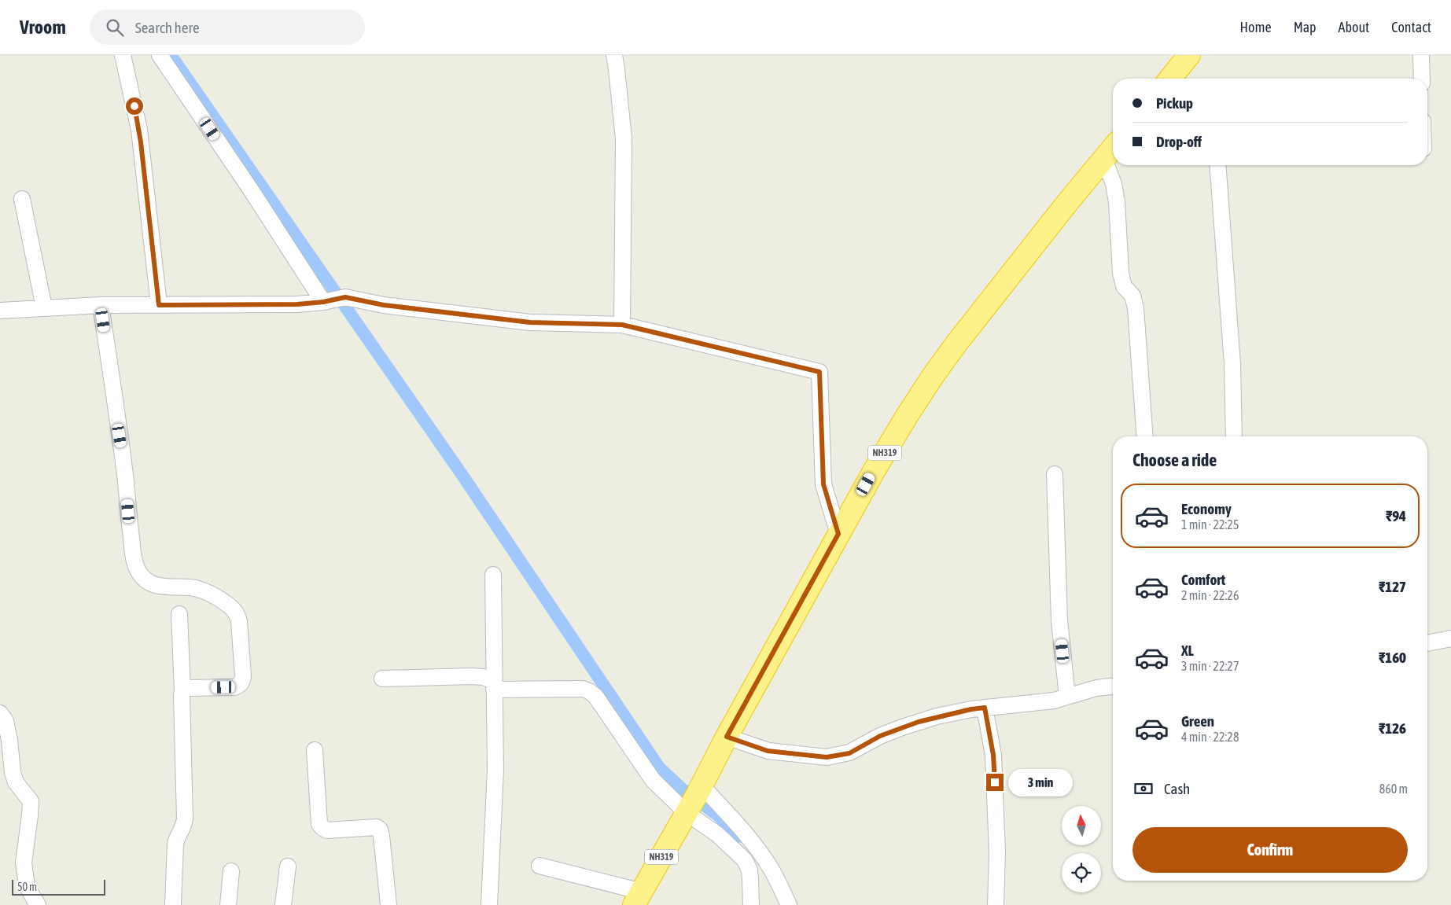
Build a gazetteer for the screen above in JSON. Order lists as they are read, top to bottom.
{
  "streets": {
    "highway": ["NH319"]
  },
  "scale_bar": "50 m",
  "north": "top",
  "page": {
    "header": "Vroom",
    "search": "Search here",
    "nav": [
      "Home",
      "Map",
      "About",
      "Contact"
    ],
    "banner": ["Pickup", "Drop-off"],
    "heading": "Choose a ride",
    "list": [
      {
        "name": "Economy",
        "note": "1 min · 22:25",
        "value": "₹94"
      },
      {
        "name": "Comfort",
        "note": "2 min · 22:26",
        "value": "₹127"
      },
      {
        "name": "XL",
        "note": "3 min · 22:27",
        "value": "₹160"
      },
      {
        "name": "Green",
        "note": "4 min · 22:28",
        "value": "₹126"
      }
    ],
    "pay": ["Cash", "860 m"],
    "bubble": "3 min",
    "buttons": "Confirm",
    "scale": "50 m"
  }
}
